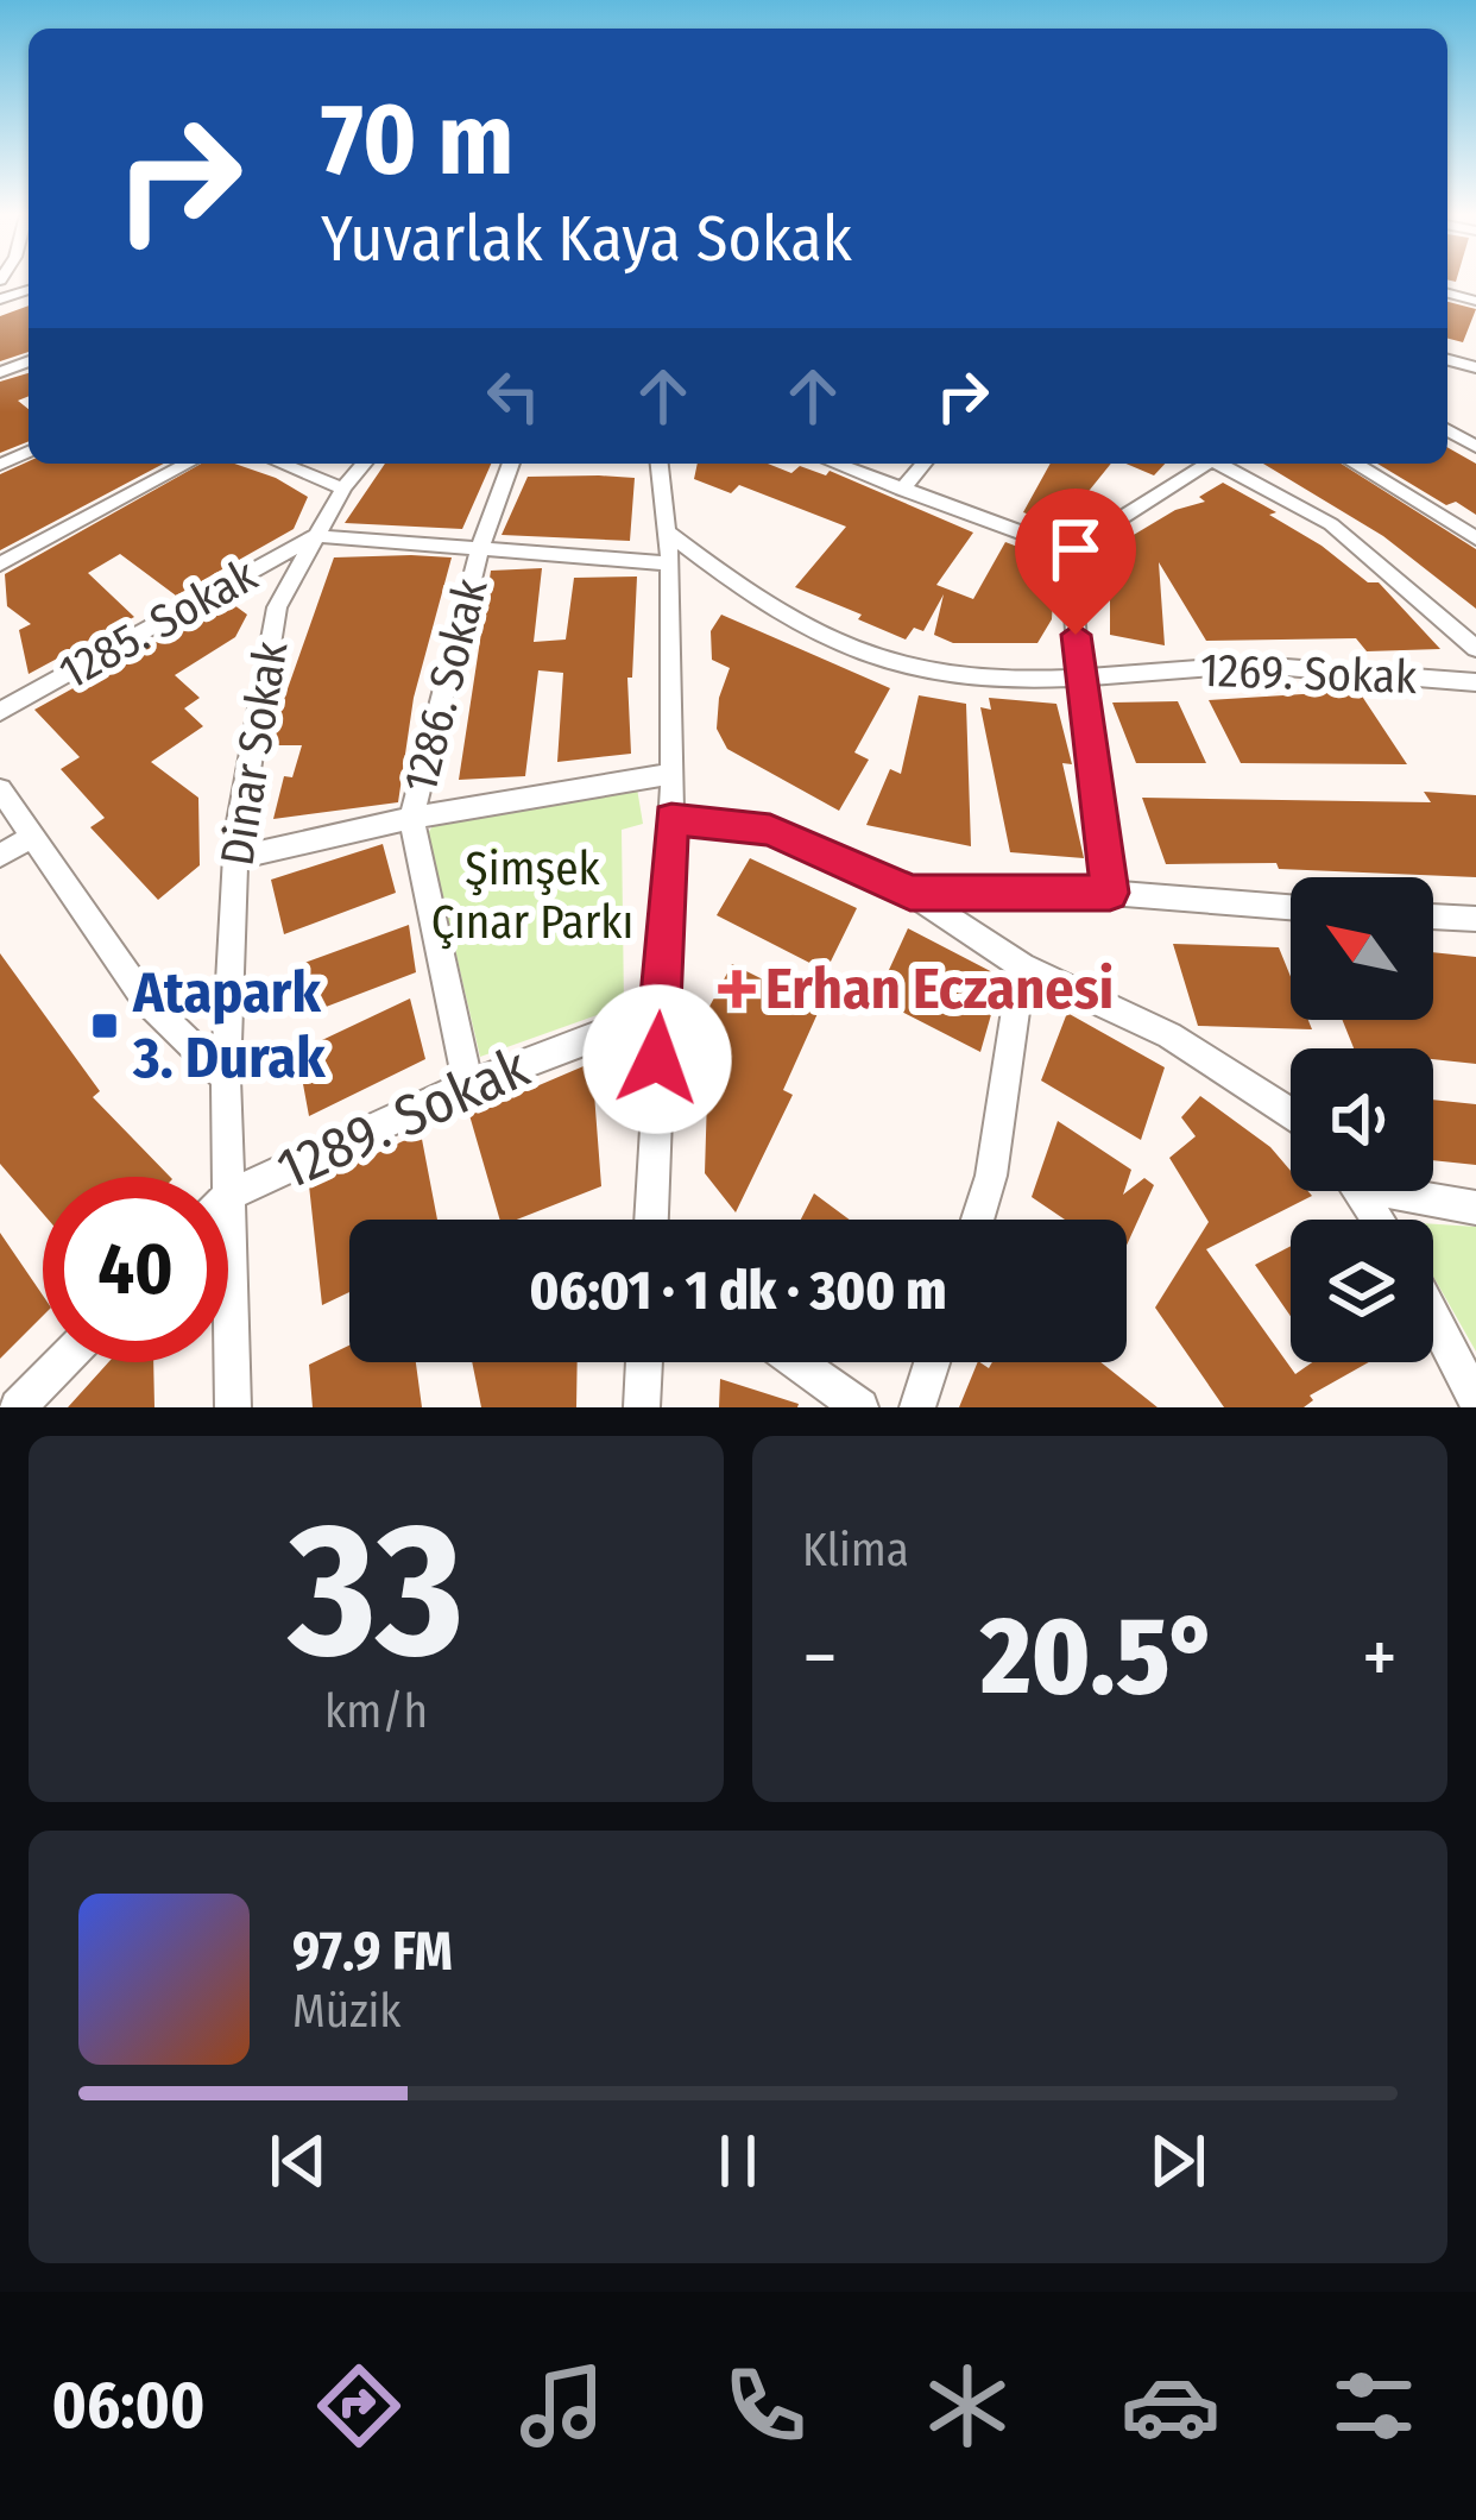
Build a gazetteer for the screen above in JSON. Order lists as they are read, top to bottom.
{
  "streets": {
    "street": [
      "1285. Sokak",
      "1269. Sokak",
      "1286. Sokak",
      "Dinar Sokak",
      "1289. Sokak"
    ]
  },
  "crossings": [
    ["1285. Sokak", "Dinar Sokak"],
    ["1286. Sokak", "1289. Sokak"],
    ["Dinar Sokak", "1289. Sokak"]
  ],
  "parks": ["Şimşek Çınar Parkı"],
  "places": {
    "health": ["Erhan Eczanesi"],
    "transit": ["Atapark 3. Durak"]
  },
  "north": "top left",
  "page": {
    "turn": ["70 m", "Yuvarlak Kaya Sokak"],
    "limit": "40",
    "trip": "06:01 · 1 dk · 300 m",
    "tile": [
      ["33", "km/h"],
      "Klima"
    ],
    "heat": ["−", "20.5°", "+"],
    "song": ["97.9 FM", "Müzik"],
    "tabs": "06:00"
  }
}
